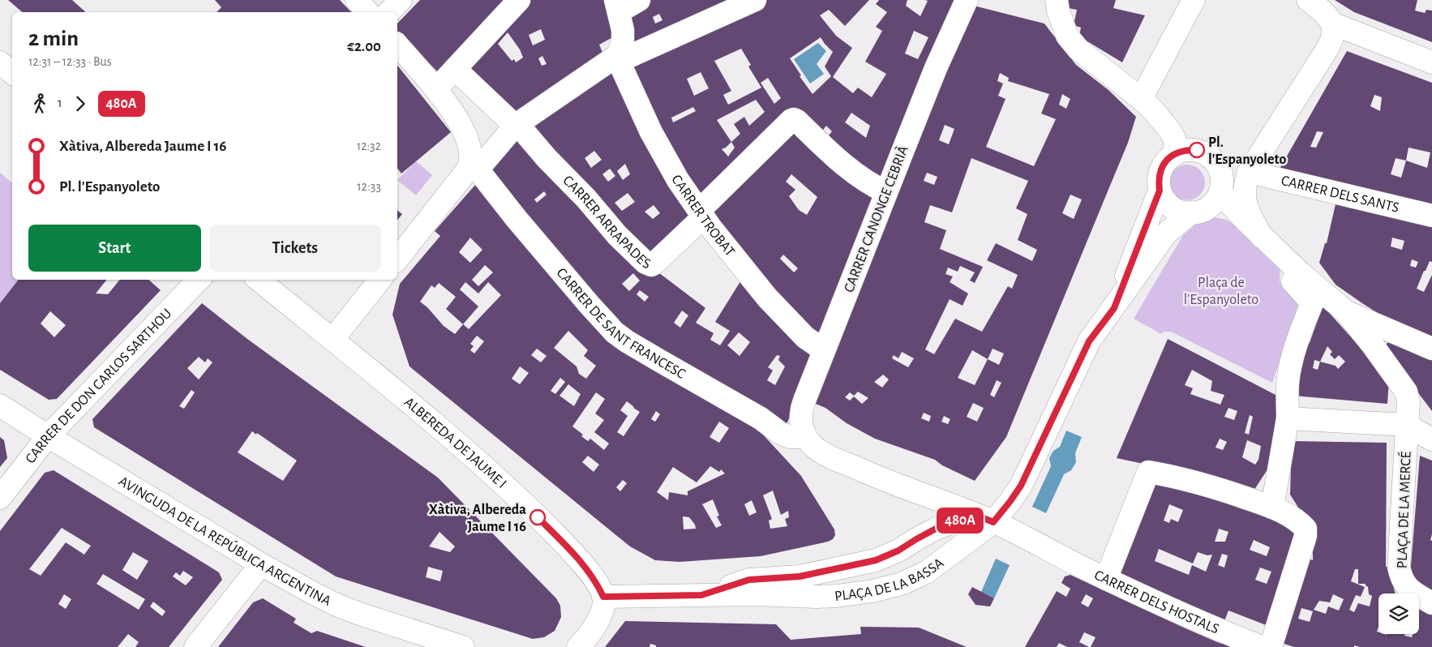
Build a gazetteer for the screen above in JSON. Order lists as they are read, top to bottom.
{
  "streets": {
    "street": [
      "CARRER DELS SANTS",
      "CARRER TROBAT",
      "CARRER ARRAPADES",
      "CARRER CANONGE CEBRIÀ",
      "CARRER DE SANT FRANCESC",
      "CARRER DE DON CARLOS SARTHOU",
      "ALBEREDA DE JAUME I",
      "PLAÇA DE LA MERCÉ",
      "AVINGUDA DE LA REPÚBLICA ARGENTINA",
      "PLAÇA DE LA BASSA",
      "CARRER DELS HOSTALS"
    ]
  },
  "crossings": [
    ["CARRER TROBAT", "CARRER ARRAPADES"],
    ["CARRER TROBAT", "CARRER CANONGE CEBRIÀ"],
    ["CARRER ARRAPADES", "CARRER CANONGE CEBRIÀ"],
    ["CARRER CANONGE CEBRIÀ", "CARRER DE SANT FRANCESC"],
    ["CARRER DE DON CARLOS SARTHOU", "AVINGUDA DE LA REPÚBLICA ARGENTINA"],
    ["PLAÇA DE LA BASSA", "CARRER DELS HOSTALS"]
  ],
  "parks": ["Plaça de l'Espanyoleto"],
  "places": ["Pl. l'Espanyoleto", "Xàtiva, Albereda Jaume I 16"],
  "lines": ["bus line 480A"],
  "page": {
    "on_map": "480A",
    "heading": ["2 min", "12:31 – 12:33 · Bus", "€2.00"],
    "legs": ["1", "480A"],
    "list": [
      {
        "name": "Xàtiva, Albereda Jaume I 16",
        "value": "12:32"
      },
      {
        "name": "Pl. l'Espanyoleto",
        "value": "12:33"
      }
    ],
    "buttons": ["Start", "Tickets"]
  }
}
